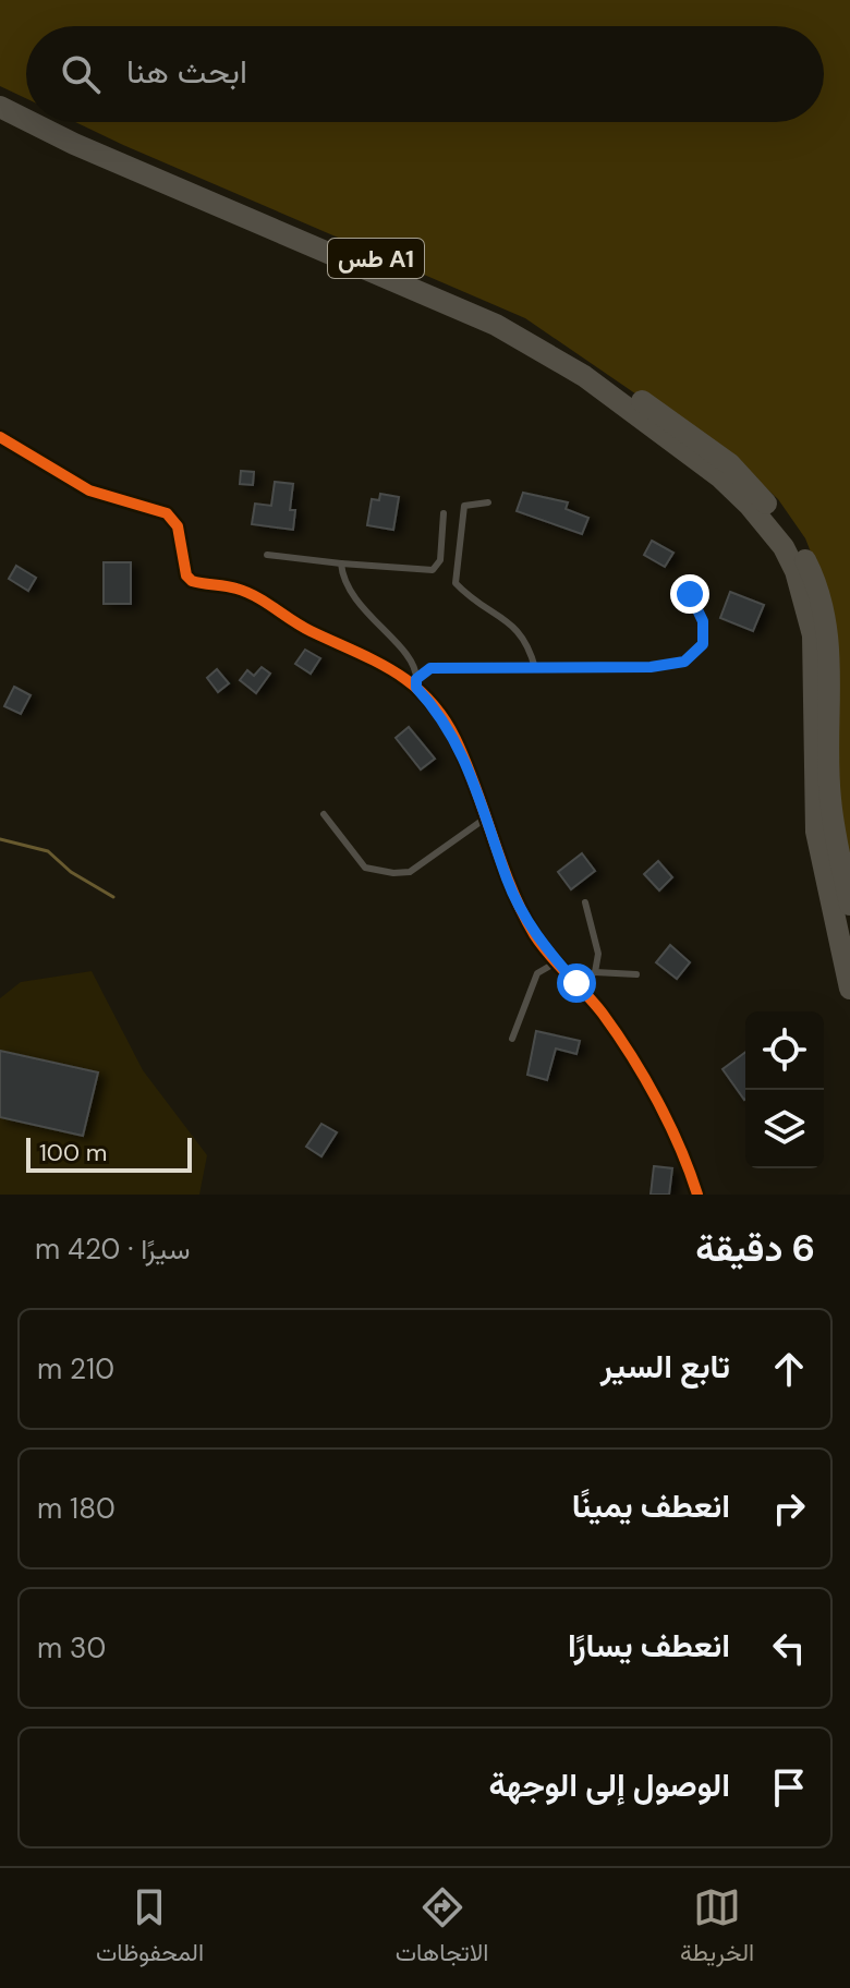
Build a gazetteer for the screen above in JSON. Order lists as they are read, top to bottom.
{
  "streets": {
    "highway": ["طس A1"]
  },
  "scale_bar": "100 m",
  "page": {
    "search": "ابحث هنا",
    "scale": "100 m",
    "heading": ["6 دقيقة", "سيرًا · 420 m"],
    "list": [
      ["تابع السير", "210 m"],
      ["انعطف يمينًا", "180 m"],
      ["انعطف يسارًا", "30 m"],
      "الوصول إلى الوجهة"
    ],
    "nav": ["الخريطة", "الاتجاهات", "المحفوظات"]
  }
}
